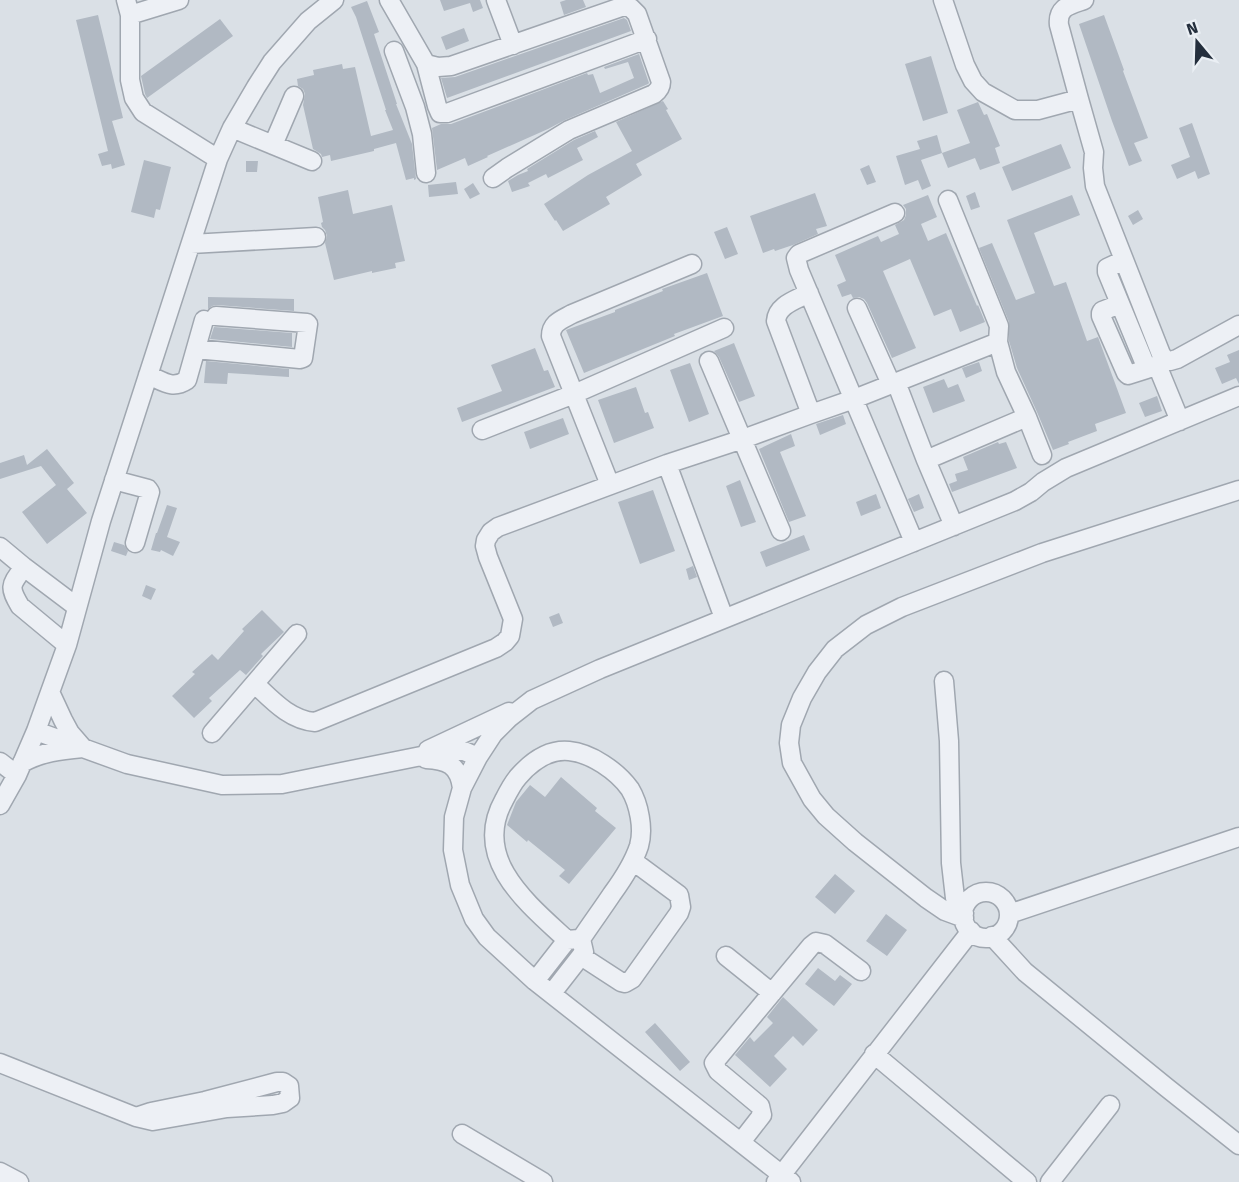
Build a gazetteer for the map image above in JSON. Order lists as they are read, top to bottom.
{
  "north": "top"
}
